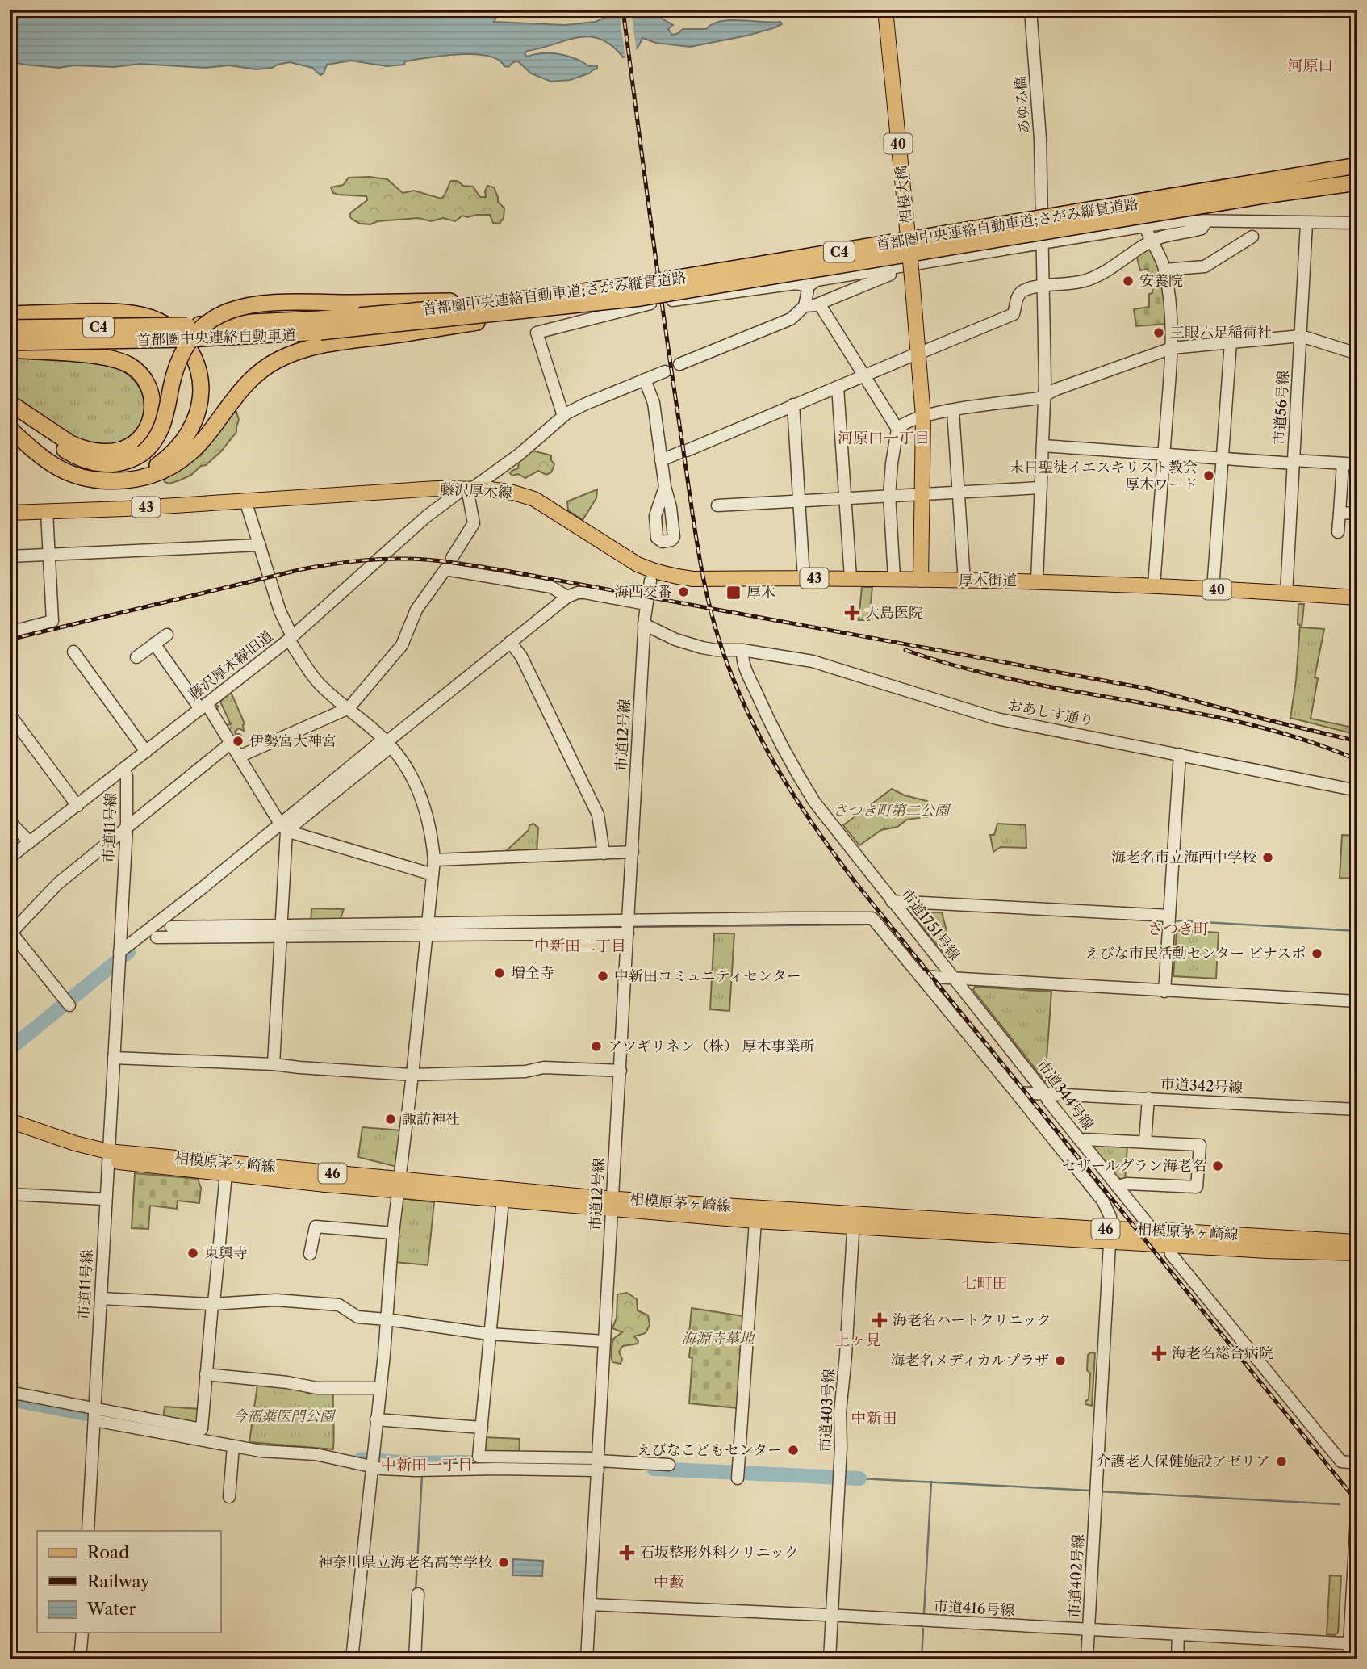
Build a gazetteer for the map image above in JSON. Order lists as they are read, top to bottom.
{
  "streets": {
    "highway": ["首都圏中央連絡自動車道;さがみ縦貫道路", "C4", "首都圏中央連絡自動車道"],
    "main road": [
      "40",
      "相模大橋",
      "藤沢厚木線",
      "43",
      "厚木街道",
      "相模原茅ヶ崎線",
      "46"
    ],
    "street": [
      "あゆみ橋",
      "市道56号線",
      "藤沢厚木線旧道",
      "おあしす通り",
      "市道12号線",
      "市道11号線",
      "市道1751号線",
      "市道342号線",
      "市道344号線",
      "市道403号線",
      "市道402号線",
      "市道416号線"
    ]
  },
  "crossings": [
    ["あゆみ橋", "厚木街道"],
    ["40", "相模大橋"],
    ["40", "藤沢厚木線"],
    ["40", "厚木街道"],
    ["首都圏中央連絡自動車道;さがみ縦貫道路", "首都圏中央連絡自動車道"],
    ["市道56号線", "厚木街道"],
    ["藤沢厚木線", "厚木街道"],
    ["藤沢厚木線", "藤沢厚木線旧道"],
    ["藤沢厚木線旧道", "市道11号線"],
    ["おあしす通り", "市道12号線"],
    ["おあしす通り", "市道1751号線"],
    ["市道12号線", "相模原茅ヶ崎線"],
    ["市道12号線", "市道416号線"],
    ["市道11号線", "相模原茅ヶ崎線"],
    ["市道1751号線", "市道344号線"],
    ["市道342号線", "市道344号線"],
    ["市道344号線", "相模原茅ヶ崎線"],
    ["相模原茅ヶ崎線", "市道403号線"],
    ["相模原茅ヶ崎線", "市道402号線"],
    ["市道403号線", "市道416号線"],
    ["市道402号線", "市道416号線"]
  ],
  "districts": [
    "河原口",
    "河原口一丁目",
    "さつき町",
    "中新田二丁目",
    "七町田",
    "上ヶ見",
    "中新田",
    "中新田一丁目",
    "中藪"
  ],
  "parks": ["さつき町第二公園", "海源寺墓地", "今福薬医門公園"],
  "places": {
    "other": [
      "安養院",
      "三眼六足稲荷社",
      "末日聖徒イエスキリスト教会 厚木ワード",
      "海西交番",
      "伊勢宮大神宮",
      "海老名市立海西中学校",
      "えびな市民活動センター ビナスポ",
      "増全寺",
      "中新田コミュニティセンター",
      "アツギリネン（株） 厚木事業所",
      "諏訪神社",
      "セザールグラン海老名",
      "東興寺",
      "海老名メディカルプラザ",
      "えびなこどもセンター",
      "介護老人保健施設アゼリア",
      "神奈川県立海老名高等学校"
    ],
    "transit": ["厚木"],
    "health": [
      "大島医院",
      "海老名ハートクリニック",
      "海老名総合病院",
      "石坂整形外科クリニック"
    ]
  },
  "legend": ["Road", "Railway", "Water"]
}
